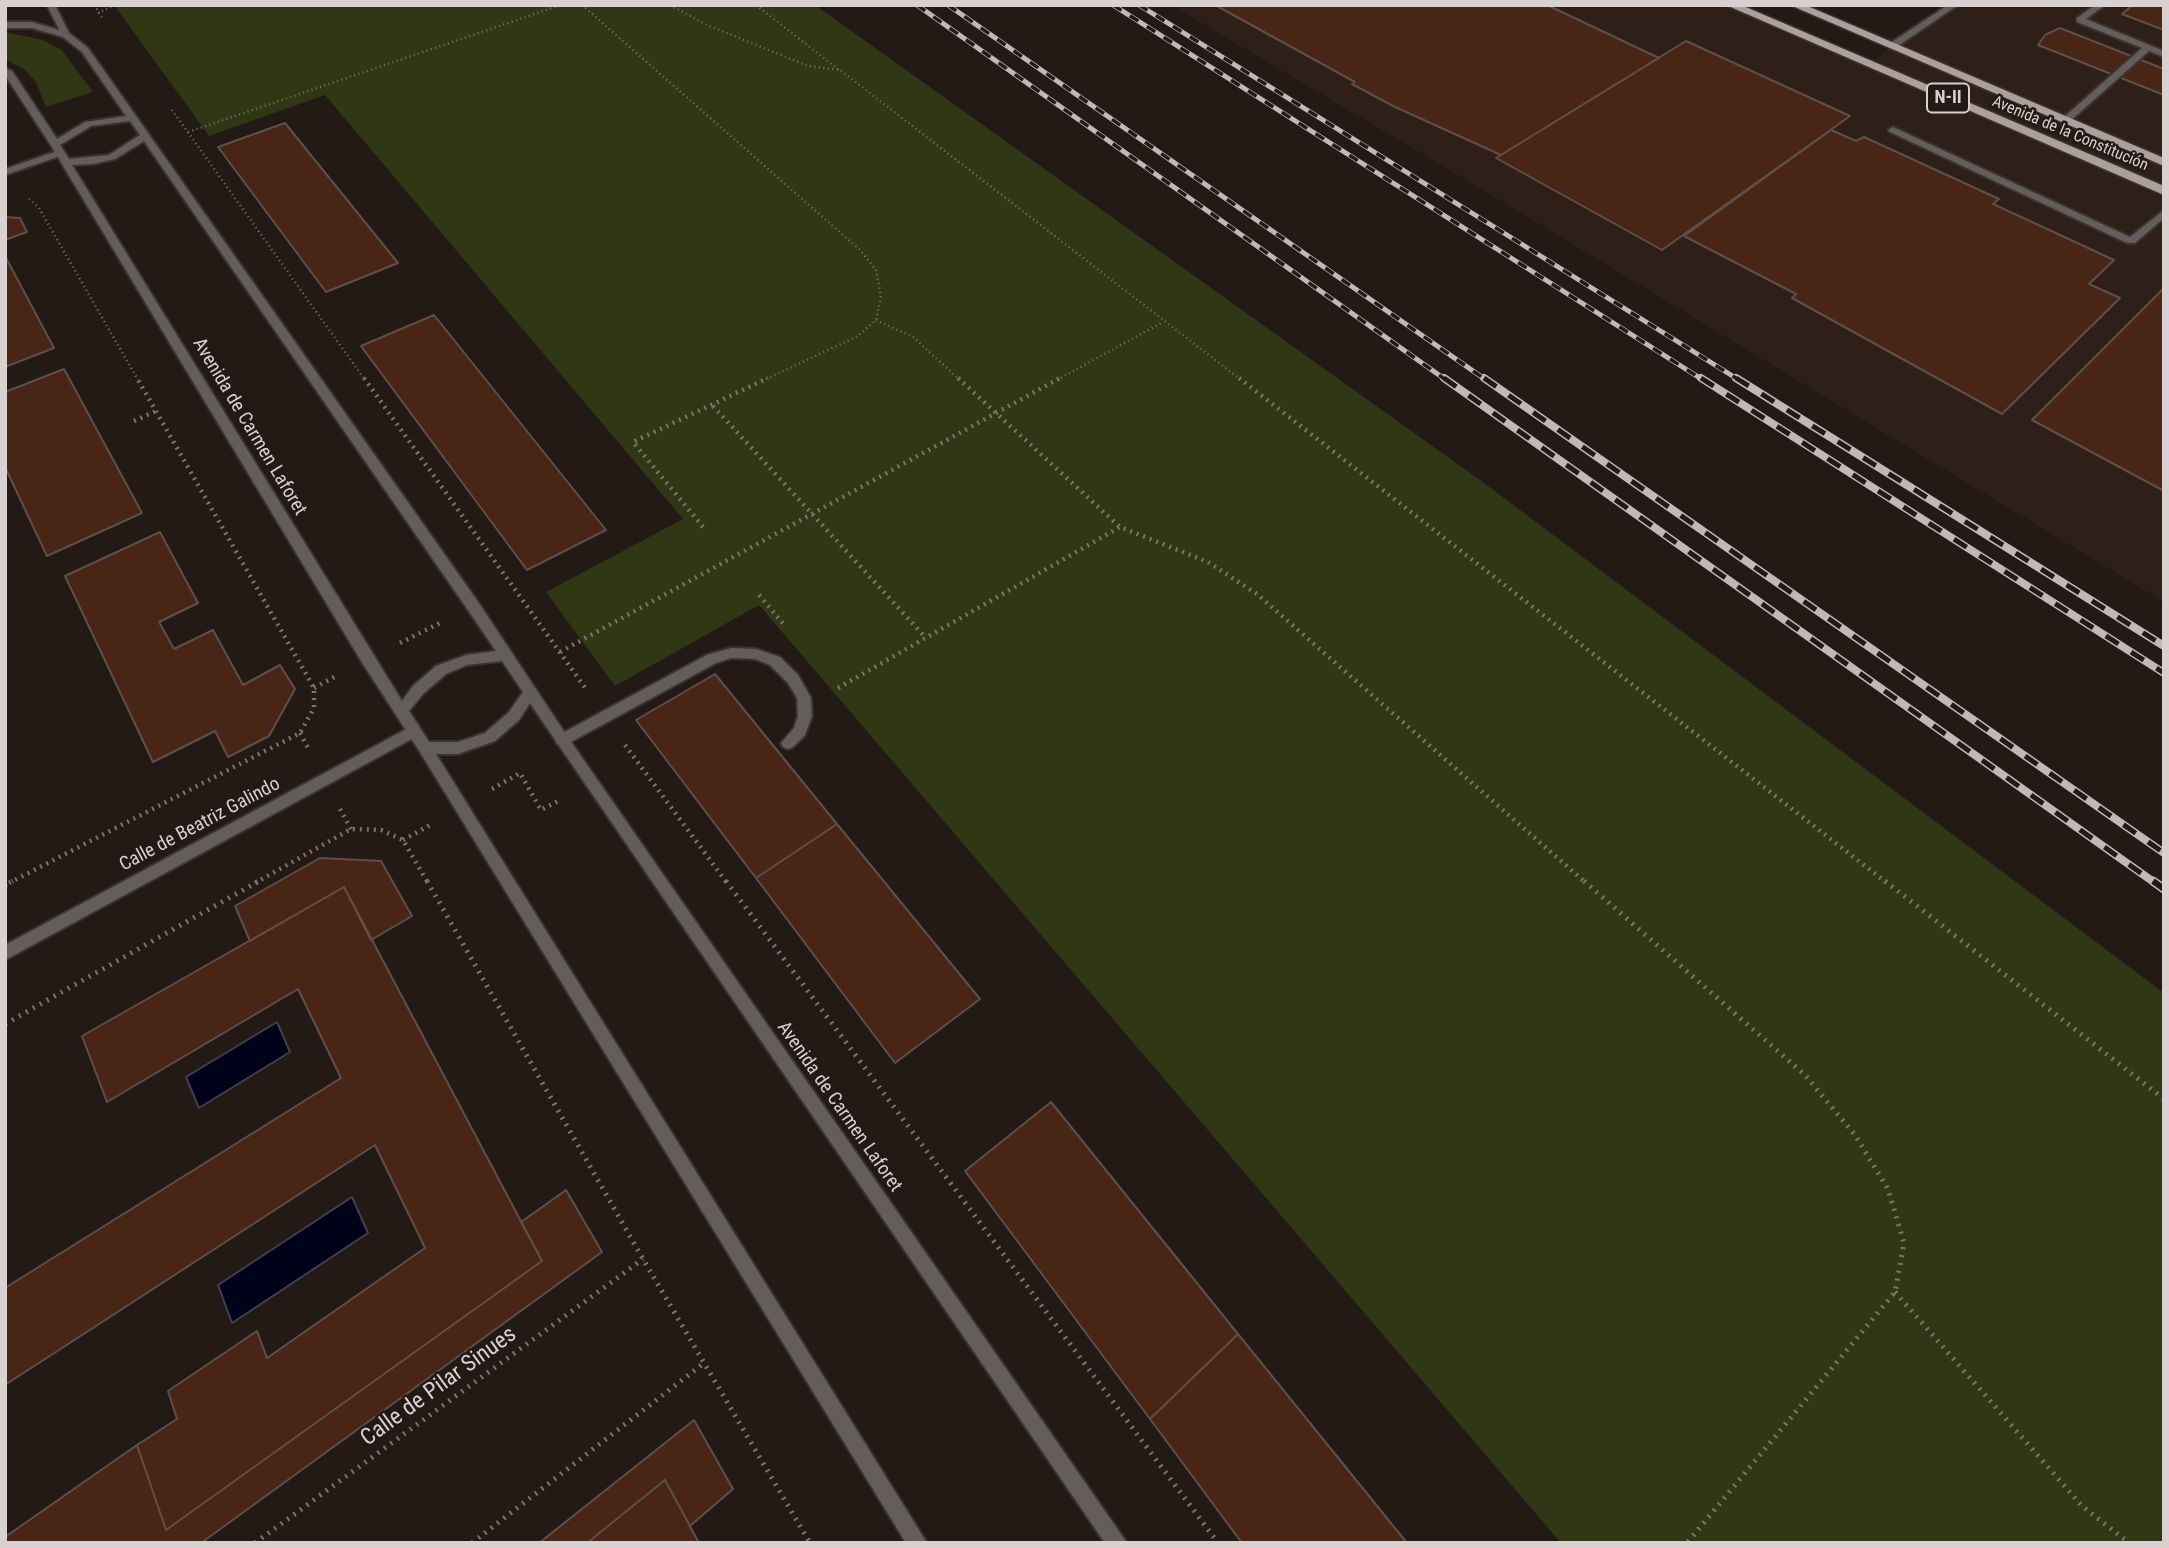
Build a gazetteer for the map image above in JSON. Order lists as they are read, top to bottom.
{
  "streets": {
    "main road": ["N-II", "Avenida de la Constitución"],
    "street": ["Avenida de Carmen Laforet", "Calle de Beatriz Galindo"],
    "path": ["Calle de Pilar Sinues"]
  },
  "crossings": [
    ["Avenida de Carmen Laforet", "Calle de Beatriz Galindo"]
  ]
}
